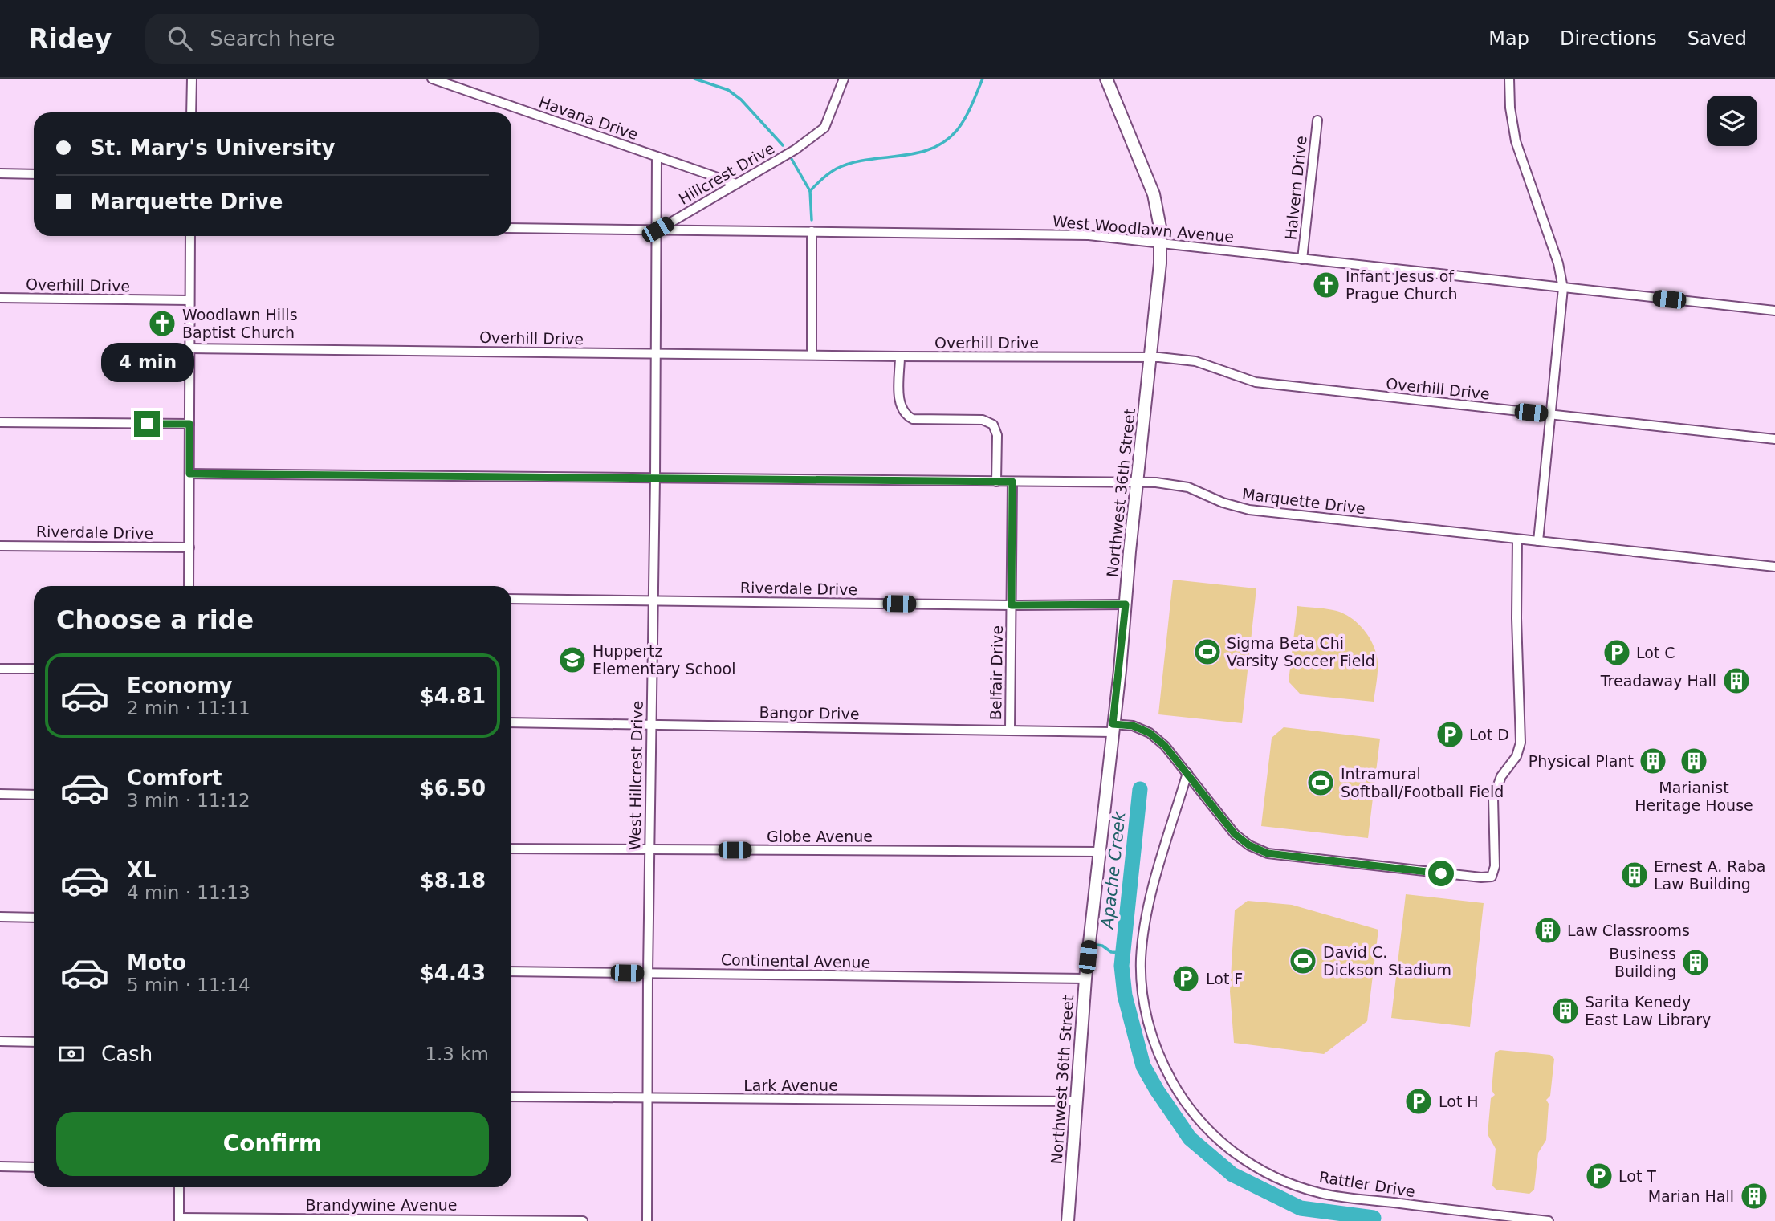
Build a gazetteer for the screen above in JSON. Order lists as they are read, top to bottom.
{
  "streets": {
    "main road": ["Northwest 36th Street"],
    "street": [
      "Havana Drive",
      "Hillcrest Drive",
      "Halvern Drive",
      "West Woodlawn Avenue",
      "Overhill Drive",
      "Marquette Drive",
      "Riverdale Drive",
      "Belfair Drive",
      "Bangor Drive",
      "West Hillcrest Drive",
      "Globe Avenue",
      "Continental Avenue",
      "Lark Avenue",
      "Rattler Drive",
      "Brandywine Avenue"
    ]
  },
  "crossings": [
    ["Havana Drive", "Hillcrest Drive"],
    ["Hillcrest Drive", "West Woodlawn Avenue"],
    ["Hillcrest Drive", "West Hillcrest Drive"],
    ["Halvern Drive", "West Woodlawn Avenue"],
    ["West Woodlawn Avenue", "Northwest 36th Street"],
    ["West Woodlawn Avenue", "West Hillcrest Drive"],
    ["Overhill Drive", "Northwest 36th Street"],
    ["Overhill Drive", "West Hillcrest Drive"],
    ["Northwest 36th Street", "Marquette Drive"],
    ["Northwest 36th Street", "Riverdale Drive"],
    ["Northwest 36th Street", "Bangor Drive"],
    ["Northwest 36th Street", "Globe Avenue"],
    ["Northwest 36th Street", "Continental Avenue"],
    ["Northwest 36th Street", "Lark Avenue"],
    ["Marquette Drive", "Belfair Drive"],
    ["Marquette Drive", "Bangor Drive"],
    ["Marquette Drive", "West Hillcrest Drive"],
    ["Riverdale Drive", "Belfair Drive"],
    ["Riverdale Drive", "West Hillcrest Drive"],
    ["Belfair Drive", "Bangor Drive"],
    ["Bangor Drive", "West Hillcrest Drive"],
    ["Bangor Drive", "Rattler Drive"],
    ["West Hillcrest Drive", "Globe Avenue"],
    ["West Hillcrest Drive", "Continental Avenue"],
    ["West Hillcrest Drive", "Lark Avenue"]
  ],
  "water": ["Apache Creek"],
  "places": {
    "church": ["Infant Jesus of Prague Church", "Woodlawn Hills Baptist Church"],
    "sports": ["Sigma Beta Chi Varsity Soccer Field", "Intramural Softball/Football Field", "David C. Dickson Stadium"],
    "parking": [
      "Lot C",
      "Lot D",
      "Lot F",
      "Lot H",
      "Lot T"
    ],
    "school or university": ["Huppertz Elementary School"],
    "building": [
      "Treadaway Hall",
      "Physical Plant",
      "Marianist Heritage House",
      "Ernest A. Raba Law Building",
      "Law Classrooms",
      "Business Building",
      "Sarita Kenedy East Law Library",
      "Marian Hall"
    ]
  },
  "page": {
    "header": "Ridey",
    "search": "Search here",
    "nav": ["Map", "Directions", "Saved"],
    "banner": ["St. Mary's University", "Marquette Drive"],
    "bubble": "4 min",
    "heading": "Choose a ride",
    "list": [
      {
        "name": "Economy",
        "note": "2 min · 11:11",
        "value": "$4.81"
      },
      {
        "name": "Comfort",
        "note": "3 min · 11:12",
        "value": "$6.50"
      },
      {
        "name": "XL",
        "note": "4 min · 11:13",
        "value": "$8.18"
      },
      {
        "name": "Moto",
        "note": "5 min · 11:14",
        "value": "$4.43"
      }
    ],
    "pay": ["Cash", "1.3 km"],
    "buttons": "Confirm"
  }
}
